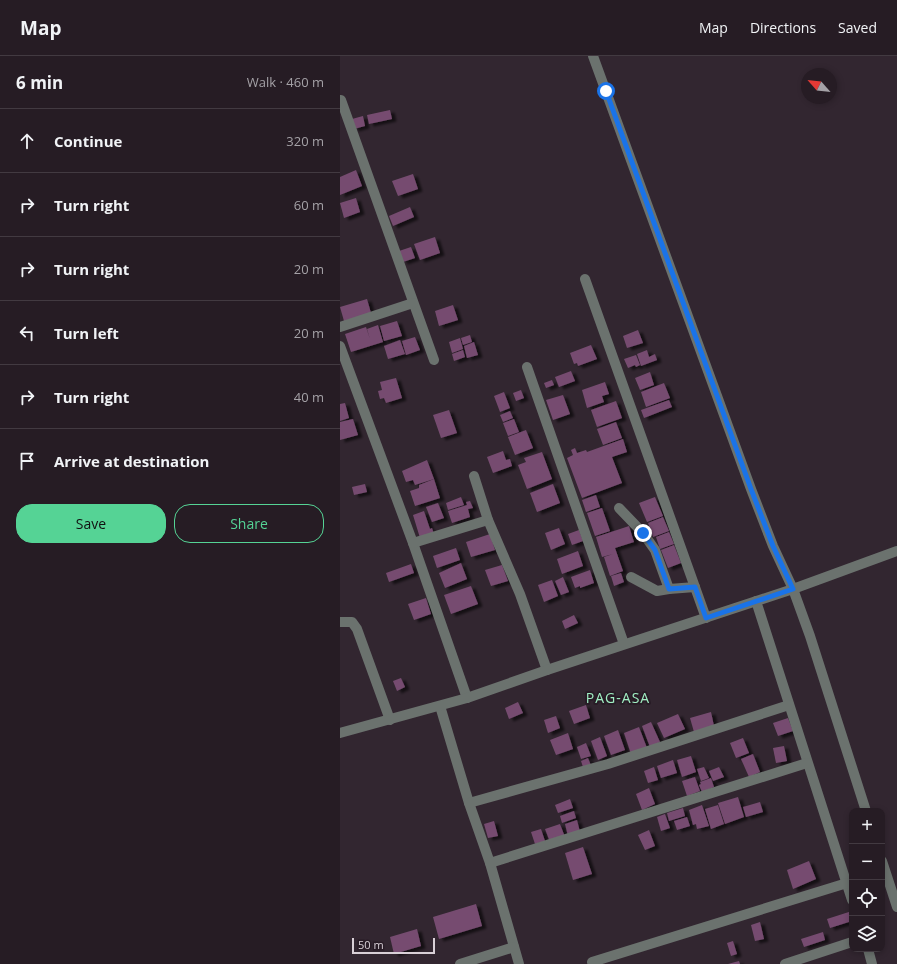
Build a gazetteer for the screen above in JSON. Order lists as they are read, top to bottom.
{
  "districts": ["PAG-ASA"],
  "scale_bar": "50 m",
  "north": "top left",
  "page": {
    "header": "Map",
    "nav": ["Map", "Directions", "Saved"],
    "heading": ["6 min", "Walk · 460 m"],
    "list": [
      ["Continue", "320 m"],
      ["Turn right", "60 m"],
      ["Turn right", "20 m"],
      ["Turn left", "20 m"],
      ["Turn right", "40 m"],
      "Arrive at destination"
    ],
    "buttons": ["Save", "Share"],
    "map_buttons": ["+", "−"],
    "scale": "50 m"
  }
}
